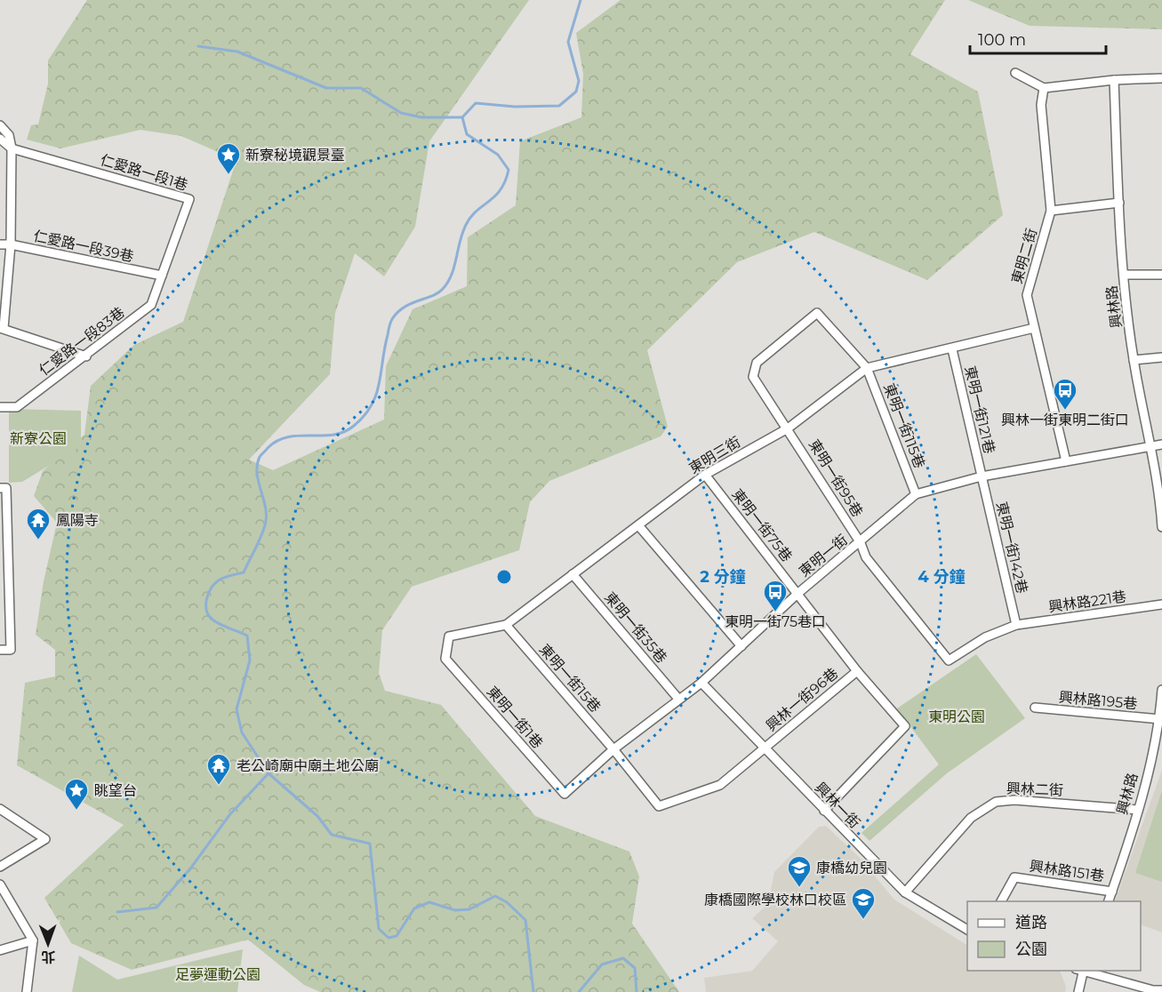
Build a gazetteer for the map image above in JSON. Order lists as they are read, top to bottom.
{
  "streets": {
    "street": [
      "仁愛路一段1巷",
      "仁愛路一段39巷",
      "東明二街",
      "興林路",
      "仁愛路一段83巷",
      "東明一街121巷",
      "東明一街115巷",
      "東明三街",
      "東明一街95巷",
      "東明一街75巷",
      "東明一街142巷",
      "東明一街",
      "興林路221巷",
      "東明一街35巷",
      "東明一街15巷",
      "興林一街96巷",
      "興林路195巷",
      "東明一街1巷",
      "興林二街",
      "興林一街",
      "興林路151巷"
    ]
  },
  "crossings": [
    ["仁愛路一段1巷", "仁愛路一段39巷"],
    ["仁愛路一段1巷", "仁愛路一段83巷"],
    ["仁愛路一段39巷", "仁愛路一段83巷"],
    ["東明二街", "東明三街"],
    ["東明二街", "東明一街"],
    ["興林路", "東明一街"],
    ["興林路", "興林路195巷"],
    ["興林路", "興林二街"],
    ["興林路", "興林路151巷"],
    ["東明一街121巷", "東明三街"],
    ["東明一街121巷", "東明一街142巷"],
    ["東明一街121巷", "東明一街"],
    ["東明一街115巷", "東明三街"],
    ["東明一街115巷", "東明一街95巷"],
    ["東明一街115巷", "東明一街"],
    ["東明三街", "東明一街95巷"],
    ["東明三街", "東明一街75巷"],
    ["東明三街", "東明一街35巷"],
    ["東明三街", "東明一街15巷"],
    ["東明三街", "東明一街1巷"],
    ["東明一街95巷", "東明一街142巷"],
    ["東明一街95巷", "東明一街"],
    ["東明一街95巷", "興林路221巷"],
    ["東明一街75巷", "東明一街"],
    ["東明一街75巷", "興林一街96巷"],
    ["東明一街75巷", "興林一街"],
    ["東明一街142巷", "東明一街"],
    ["東明一街142巷", "興林路221巷"],
    ["東明一街", "東明一街35巷"],
    ["東明一街", "東明一街15巷"],
    ["東明一街", "東明一街1巷"],
    ["東明一街", "興林一街"],
    ["東明一街15巷", "興林一街96巷"],
    ["東明一街15巷", "興林一街"],
    ["興林一街96巷", "興林一街"],
    ["興林二街", "興林一街"]
  ],
  "parks": ["新寮公園", "東明公園", "足夢運動公園"],
  "places": {
    "place": ["新寮秘境觀景臺", "眺望台"],
    "bus stop": ["興林一街東明二街口", "東明一街75巷口"],
    "temple": ["鳳陽寺", "老公崎廟中廟土地公廟"],
    "school or university": ["康橋幼兒園", "康橋國際學校林口校區"]
  },
  "legend": ["道路", "公園"],
  "scale_bar": "100 m",
  "north": "bottom",
  "rings": ["2 分鐘", "4 分鐘"]
}
